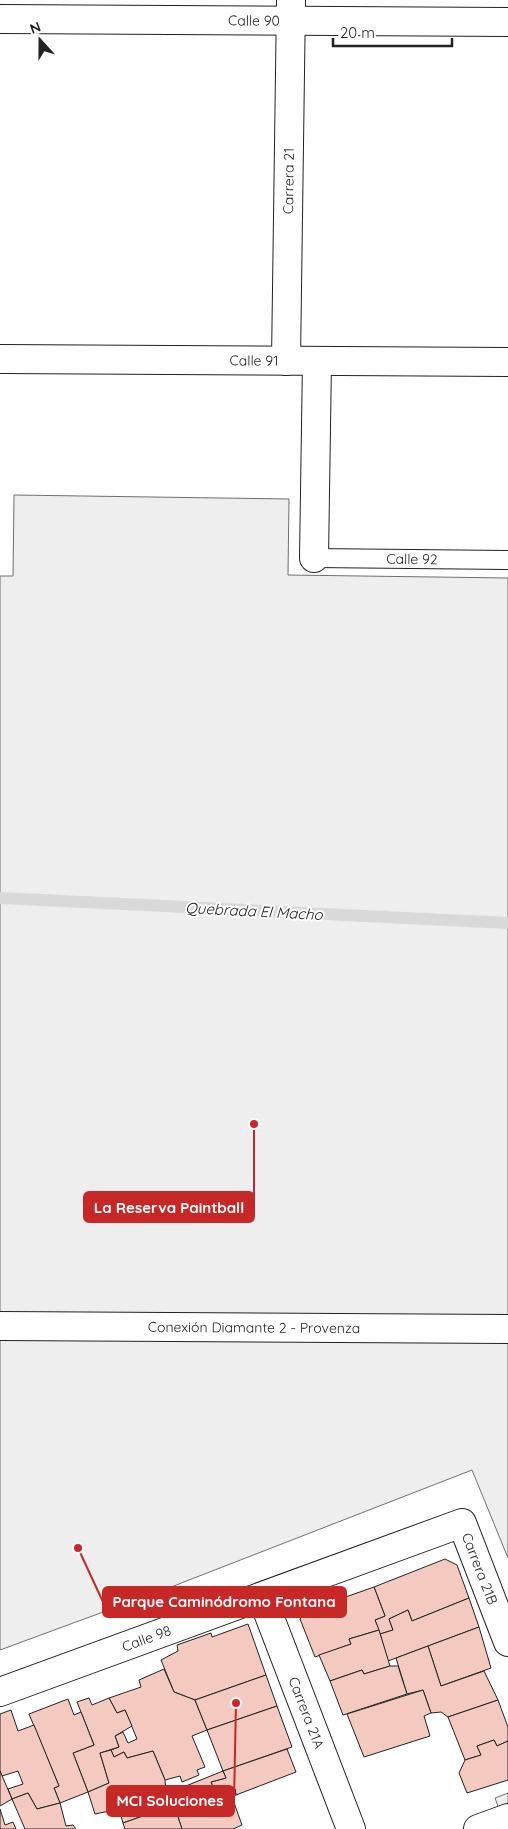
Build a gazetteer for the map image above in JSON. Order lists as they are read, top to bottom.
{
  "streets": {
    "street": [
      "Calle 90",
      "Carrera 21",
      "Calle 91",
      "Conexión Diamante 2 - Provenza",
      "Carrera 21B",
      "Calle 98",
      "Carrera 21A"
    ],
    "lane": ["Calle 92"]
  },
  "crossings": [
    ["Calle 90", "Carrera 21"],
    ["Carrera 21", "Calle 91"],
    ["Carrera 21B", "Calle 98"],
    ["Calle 98", "Carrera 21A"]
  ],
  "water": ["Quebrada El Macho"],
  "places": ["La Reserva Paintball", "Parque Caminódromo Fontana", "MCI Soluciones"],
  "scale_bar": "20 m",
  "north": "top"
}
